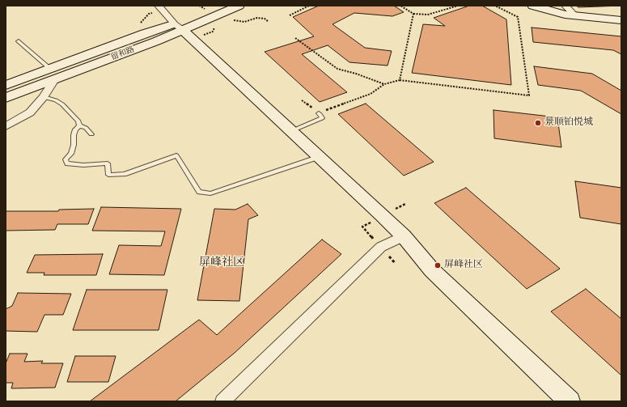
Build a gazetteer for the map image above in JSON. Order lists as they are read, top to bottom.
{
  "streets": {
    "street": ["留和路"]
  },
  "districts": ["屏峰社区"],
  "places": ["景顺铂悦城", "屏峰社区"]
}
